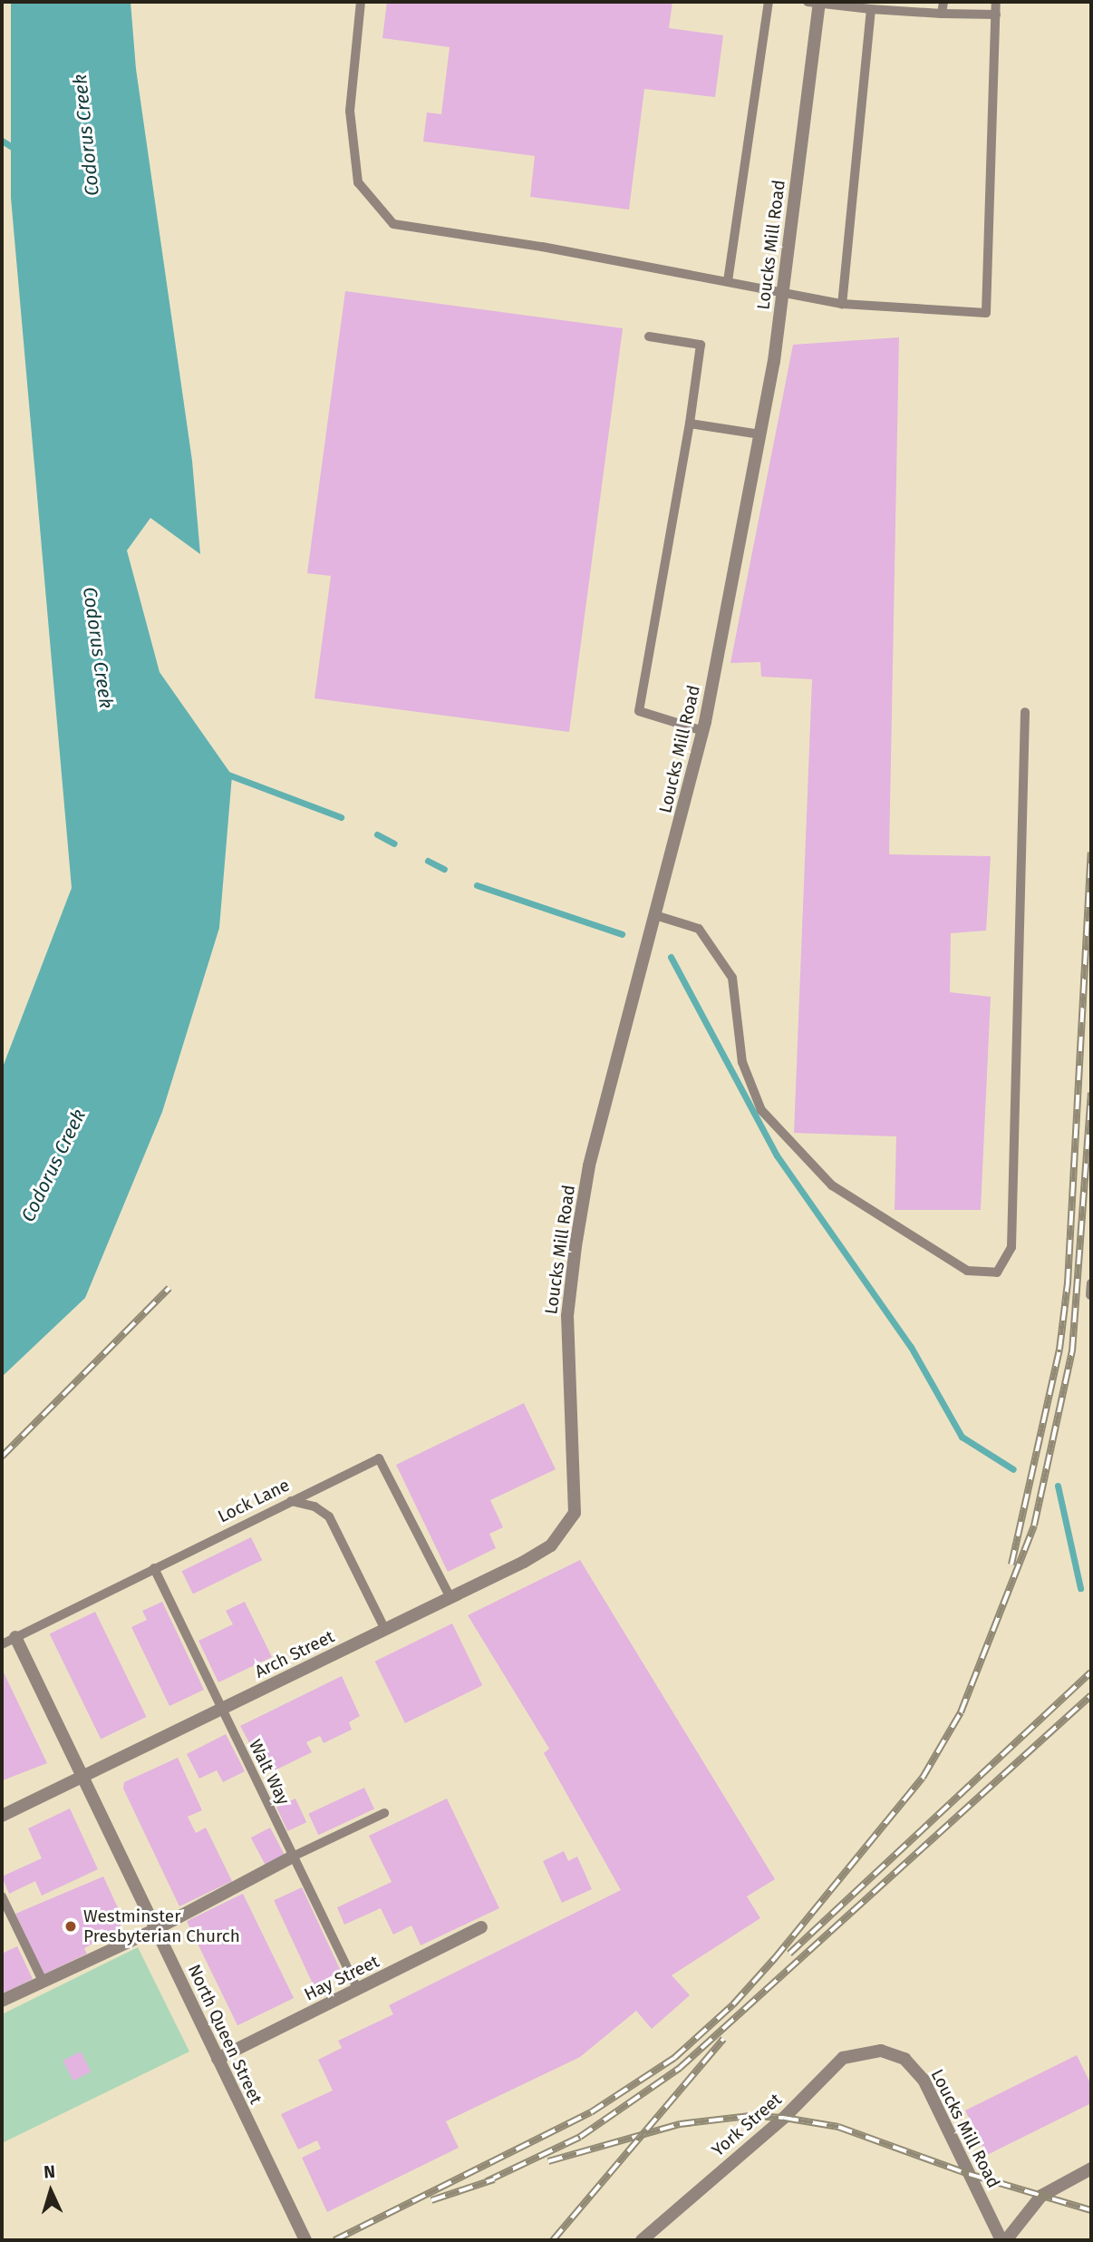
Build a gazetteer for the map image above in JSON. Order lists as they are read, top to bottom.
{
  "streets": {
    "street": [
      "Loucks Mill Road",
      "Arch Street",
      "Hay Street",
      "North Queen Street",
      "York Street"
    ],
    "lane": ["Lock Lane", "Walt Way"]
  },
  "crossings": [
    ["Loucks Mill Road", "Arch Street"],
    ["Loucks Mill Road", "York Street"],
    ["Lock Lane", "Arch Street"],
    ["Lock Lane", "Walt Way"],
    ["Lock Lane", "North Queen Street"],
    ["Arch Street", "Walt Way"],
    ["Arch Street", "North Queen Street"],
    ["Walt Way", "Hay Street"],
    ["Hay Street", "North Queen Street"]
  ],
  "water": ["Codorus Creek"],
  "places": ["Westminster Presbyterian Church"],
  "north": "top"
}
